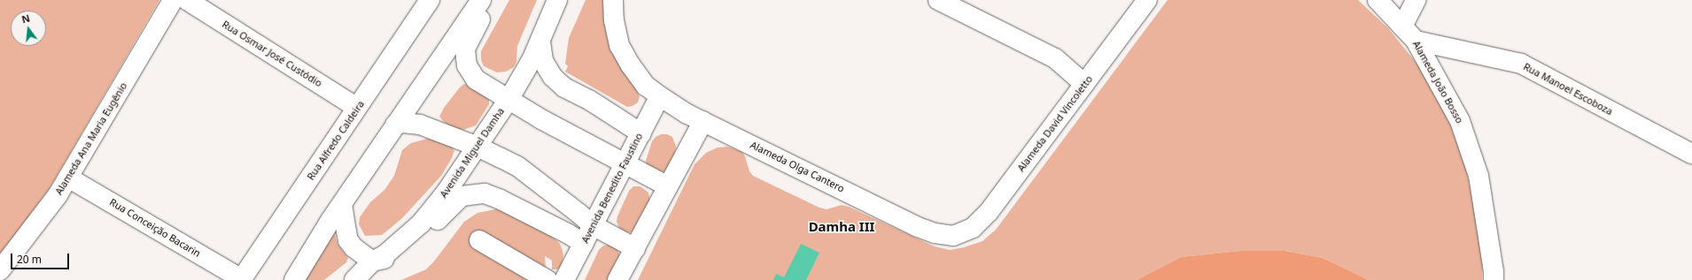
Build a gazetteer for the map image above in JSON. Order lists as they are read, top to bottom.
{
  "streets": {
    "street": [
      "Rua Osmar José Custódio",
      "Alameda João Bosso",
      "Rua Manoel Escoboza",
      "Alameda David Vincoletto",
      "Alameda Ana Maria Eugênio",
      "Rua Alfredo Caldeira",
      "Avenida Miguel Damha",
      "Alameda Olga Cantero",
      "Avenida Benedito Faustino",
      "Rua Conceição Bacarin"
    ]
  },
  "crossings": [
    ["Rua Osmar José Custódio", "Rua Alfredo Caldeira"],
    ["Alameda João Bosso", "Rua Manoel Escoboza"],
    ["Alameda David Vincoletto", "Alameda Olga Cantero"],
    ["Alameda Ana Maria Eugênio", "Rua Conceição Bacarin"],
    ["Rua Alfredo Caldeira", "Rua Conceição Bacarin"],
    ["Alameda Olga Cantero", "Avenida Benedito Faustino"]
  ],
  "districts": ["Damha III"],
  "scale_bar": "20 m",
  "north": "top"
}
